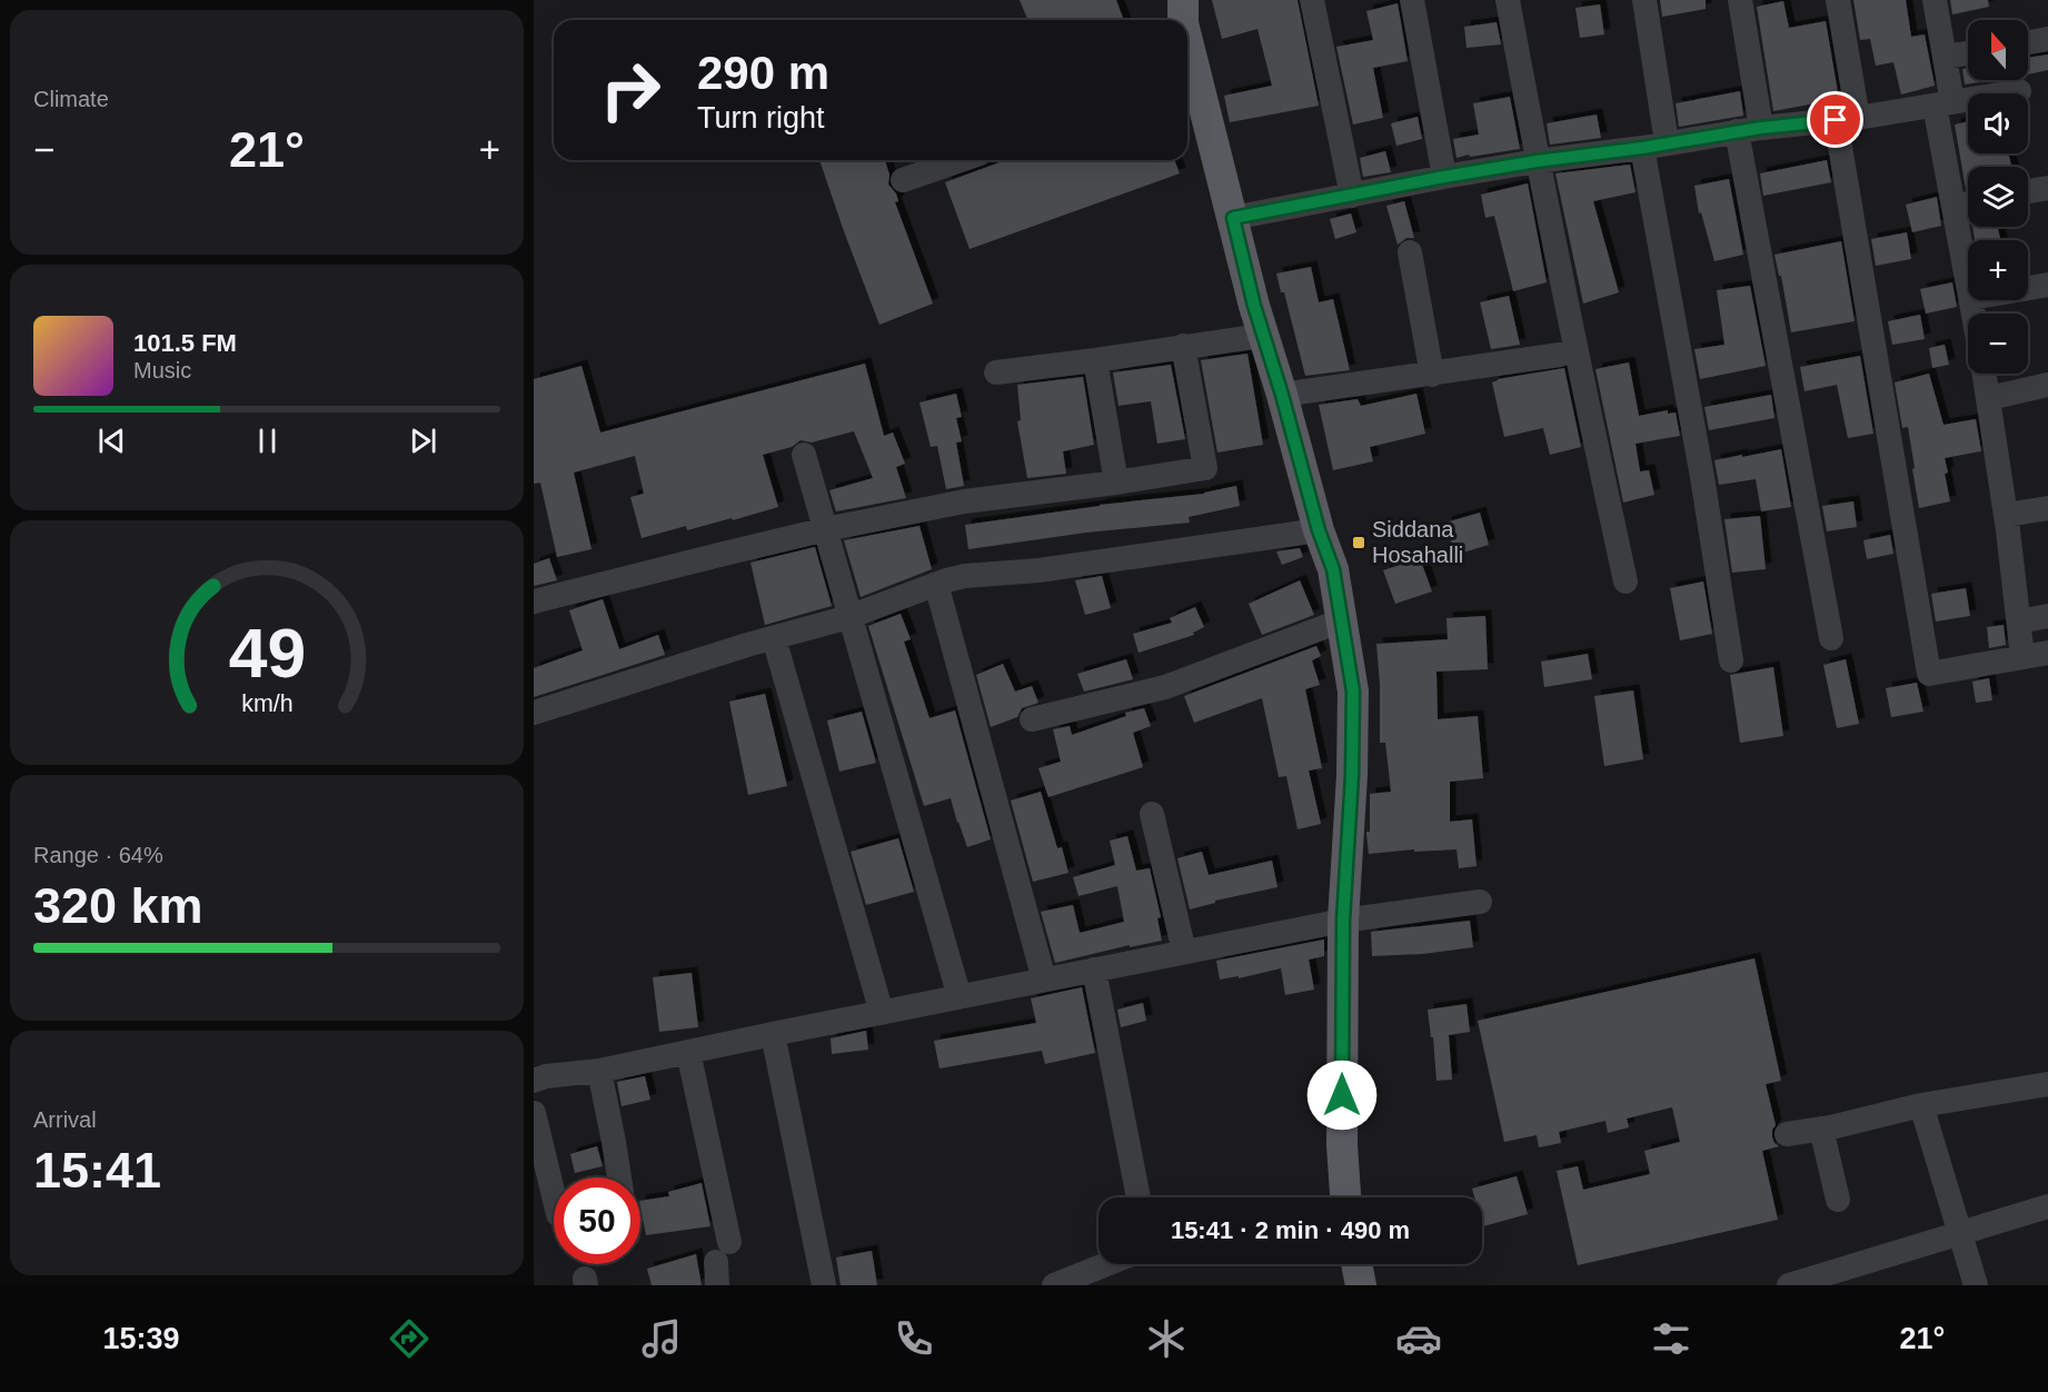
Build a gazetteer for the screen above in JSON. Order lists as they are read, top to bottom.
{
  "places": {
    "transit": ["Siddana Hosahalli"]
  },
  "north": "top",
  "page": {
    "tile": [
      "Climate",
      ["Range · 64%", "320 km"],
      ["Arrival", "15:41"]
    ],
    "map_buttons": ["+", "−"],
    "turn": ["290 m", "Turn right"],
    "heat": ["−", "21°", "+"],
    "song": ["101.5 FM", "Music"],
    "limit": "50",
    "trip": "15:41 · 2 min · 490 m",
    "tabs": ["15:39", "21°"],
    "gauge": ["49", "km/h"]
  }
}
